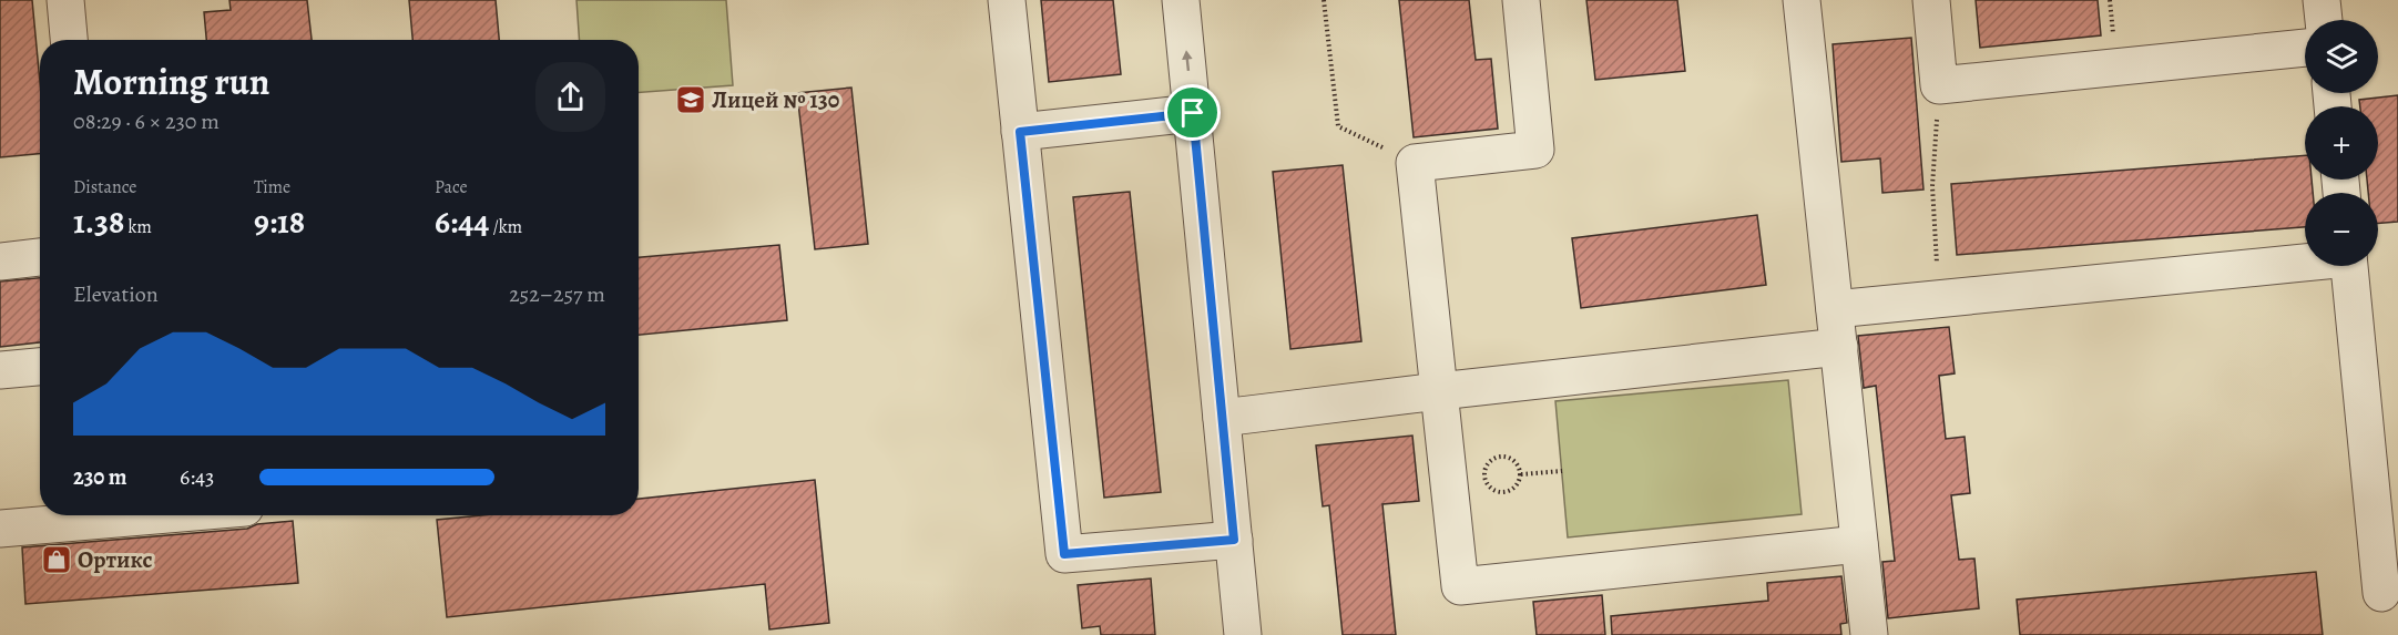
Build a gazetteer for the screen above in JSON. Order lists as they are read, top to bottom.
{
  "places": {
    "school or university": ["Лицей № 130"],
    "shop": ["Ортикс"]
  },
  "page": {
    "map_buttons": ["+", "−"],
    "heading": ["Morning run", "08:29 · 6 × 230 m"],
    "stats": [
      ["Distance", "1.38 km"],
      ["Time", "9:18"],
      ["Pace", "6:44 /km"]
    ],
    "chart": ["Elevation", "252–257 m"],
    "list": [
      {
        "name": "230 m",
        "note": "6:43"
      }
    ]
  }
}
